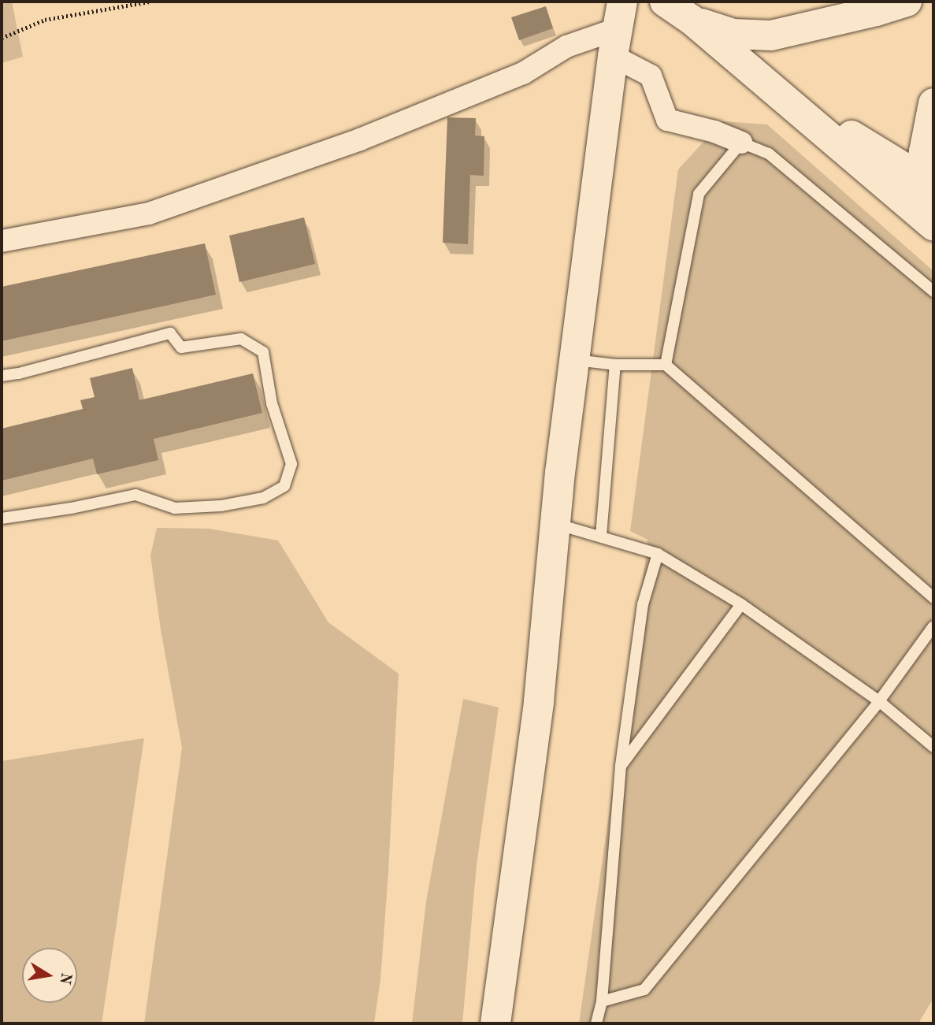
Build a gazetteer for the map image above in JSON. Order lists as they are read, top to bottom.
{
  "north": "right"
}
